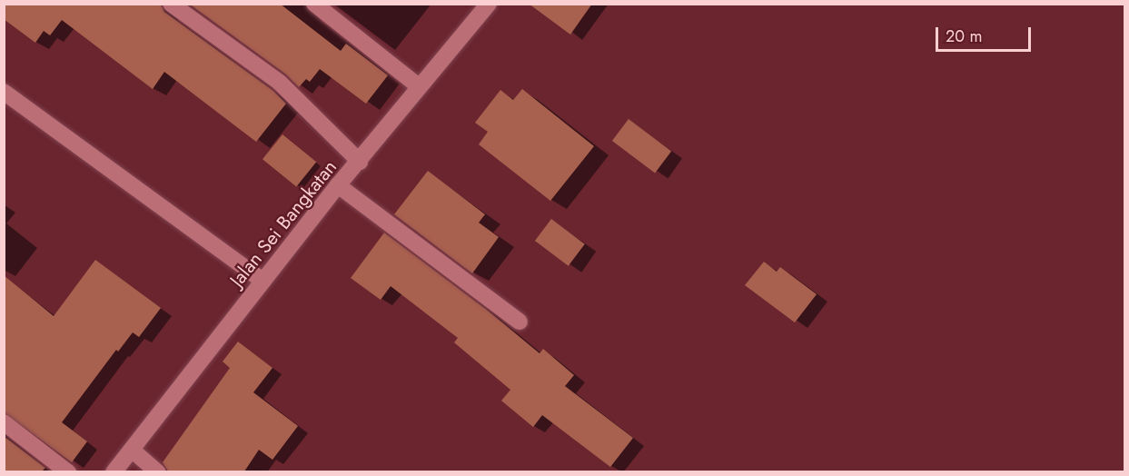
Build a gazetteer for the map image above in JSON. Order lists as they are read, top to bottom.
{
  "streets": {
    "street": ["Jalan Sei Bangkatan"]
  },
  "scale_bar": "20 m"
}
